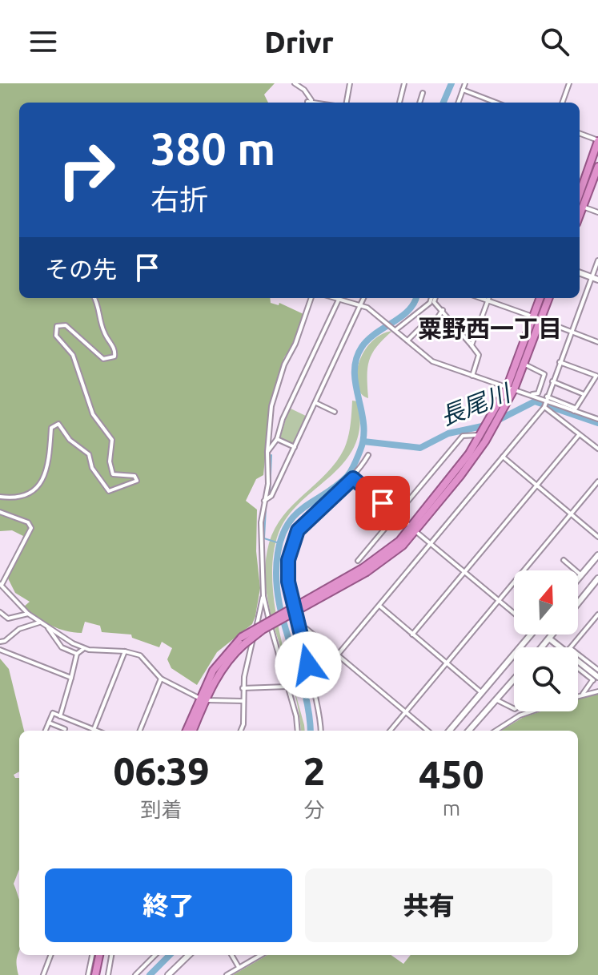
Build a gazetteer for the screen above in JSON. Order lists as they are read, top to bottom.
{
  "districts": ["粟野西一丁目"],
  "water": ["長尾川"],
  "north": "top",
  "page": {
    "header": "Drivr",
    "turn": ["380 m", "右折"],
    "then": "その先",
    "eta": [
      "06:39",
      "到着",
      "2",
      "分",
      "450",
      "m"
    ],
    "buttons": ["終了", "共有"]
  }
}
